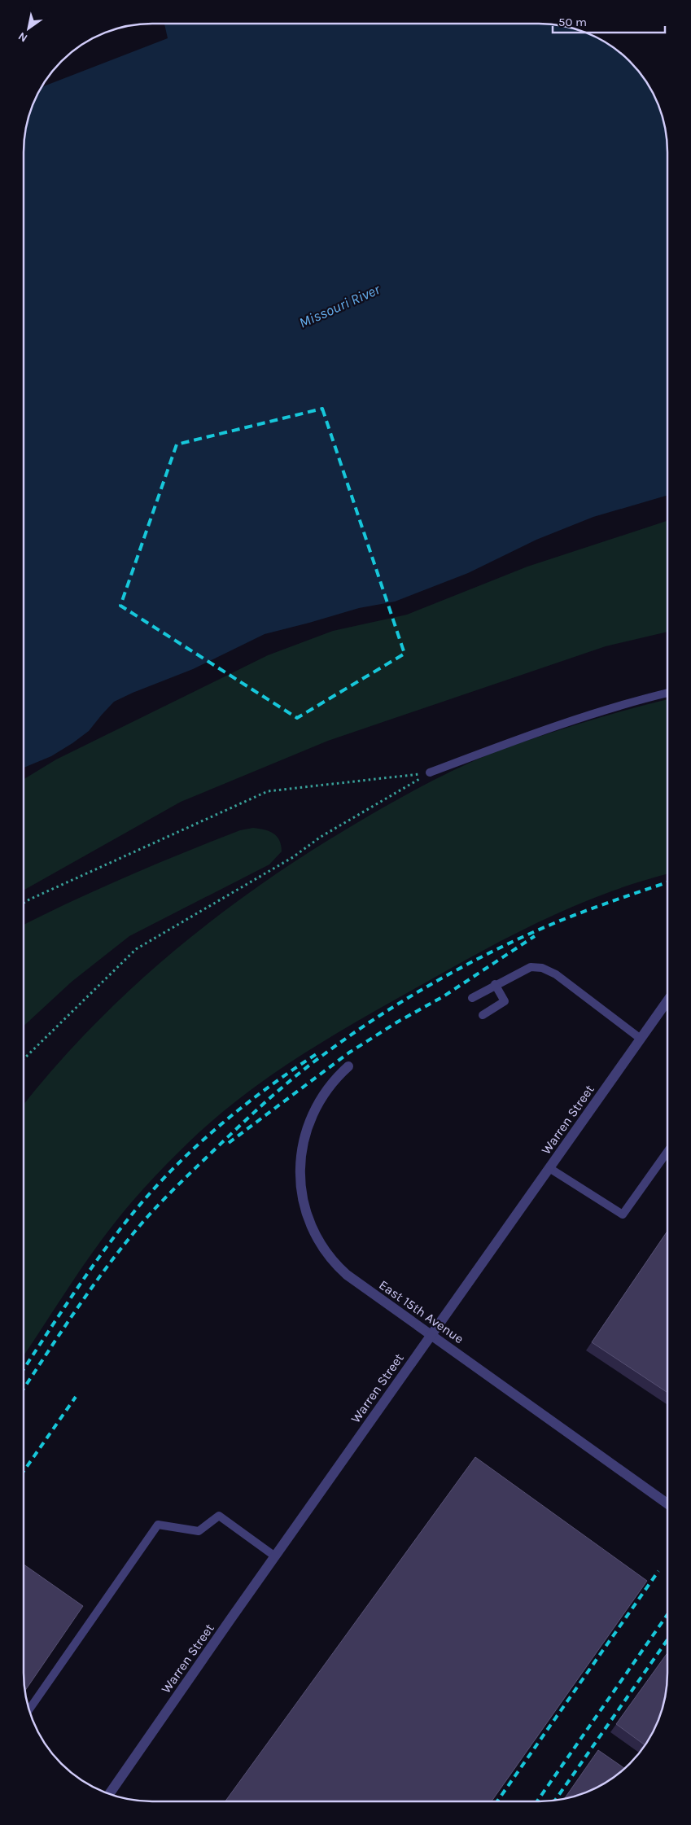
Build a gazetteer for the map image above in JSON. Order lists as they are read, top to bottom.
{
  "streets": {
    "street": ["Warren Street", "East 15th Avenue"]
  },
  "crossings": [
    ["Warren Street", "East 15th Avenue"]
  ],
  "water": ["Missouri River"],
  "scale_bar": "50 m",
  "north": "bottom left"
}
